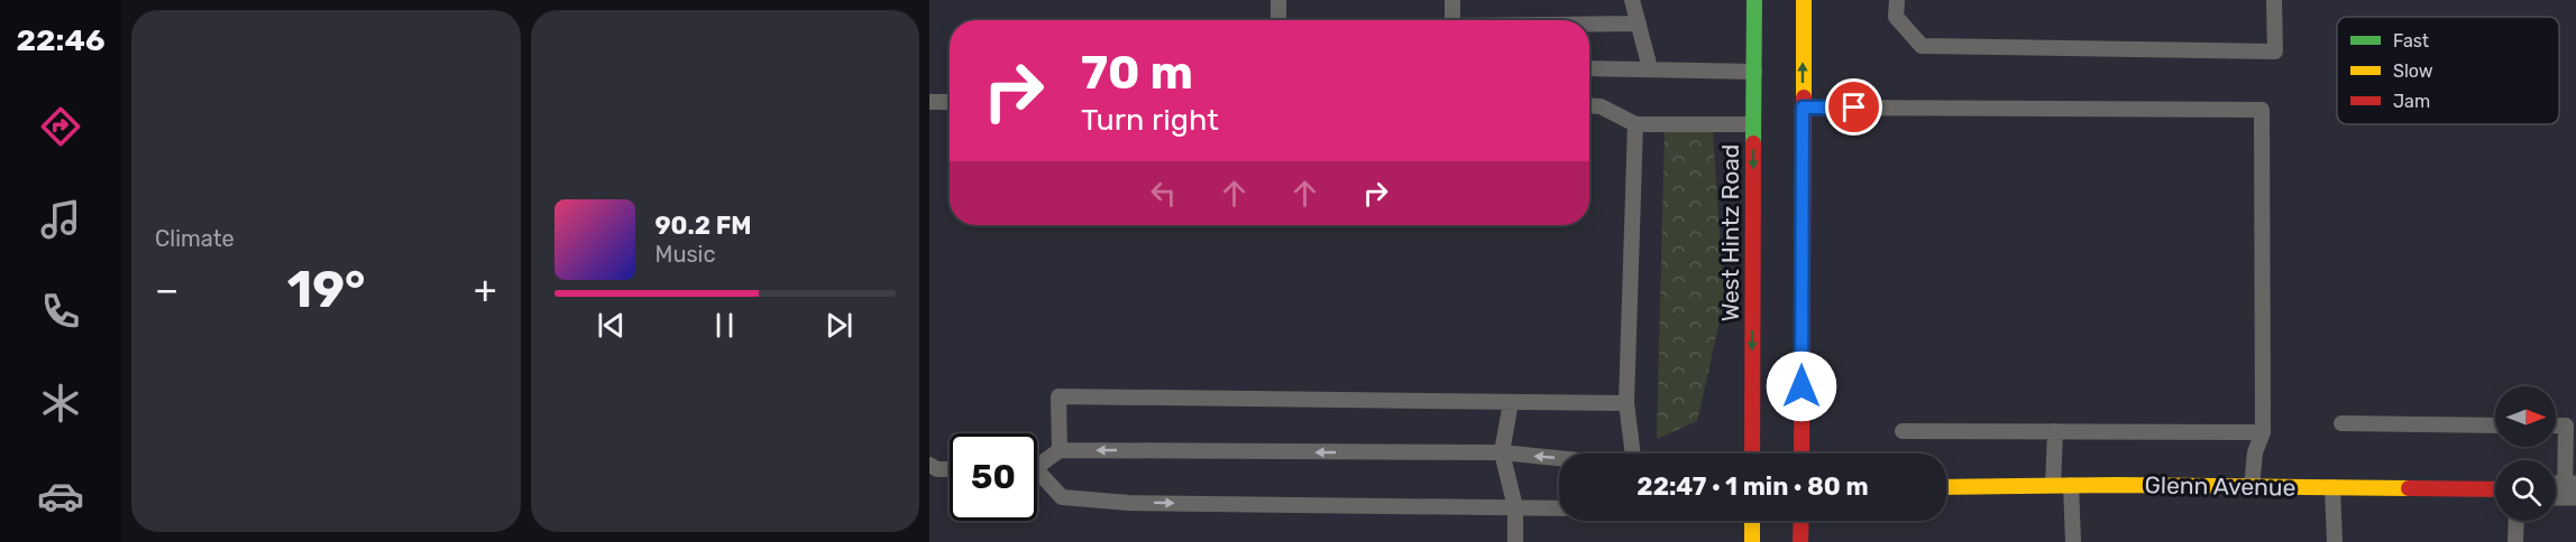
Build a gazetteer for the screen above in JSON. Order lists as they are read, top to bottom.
{
  "streets": {
    "main road": ["West Hintz Road", "Glenn Avenue"]
  },
  "legend": ["Fast", "Slow", "Jam"],
  "north": "right",
  "page": {
    "tabs": "22:46",
    "tile": "Climate",
    "turn": ["70 m", "Turn right"],
    "song": ["90.2 FM", "Music"],
    "heat": ["−", "19°", "+"],
    "limit": "50",
    "trip": "22:47 · 1 min · 80 m"
  }
}
